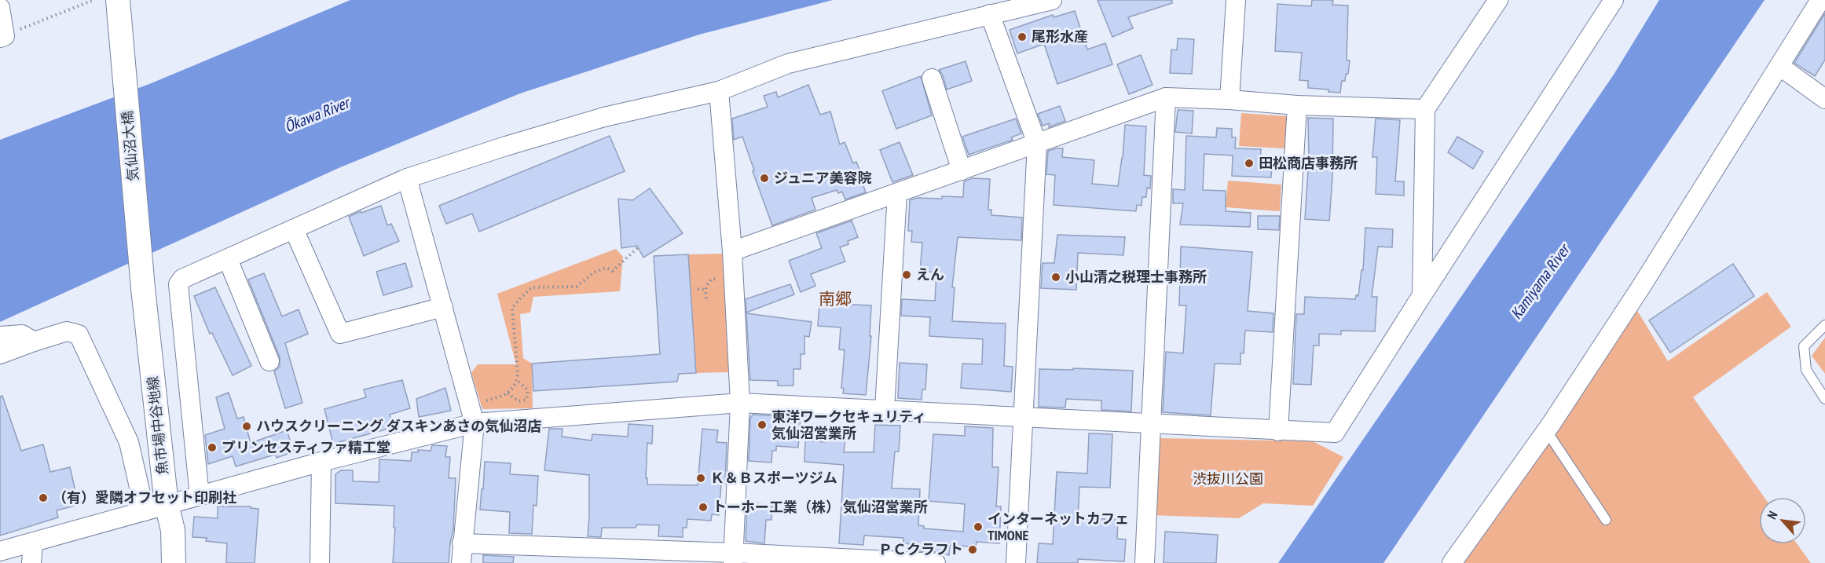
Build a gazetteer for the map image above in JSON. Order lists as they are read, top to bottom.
{
  "streets": {
    "street": ["気仙沼大橋", "魚市場中谷地線"]
  },
  "crossings": [
    ["気仙沼大橋", "魚市場中谷地線"]
  ],
  "districts": ["南郷"],
  "water": ["Ōkawa River", "Kamiyama River"],
  "parks": ["渋抜川公園"],
  "places": [
    "尾形水産",
    "田松商店事務所",
    "ジュニア美容院",
    "えん",
    "小山清之税理士事務所",
    "東洋ワークセキュリティ 気仙沼営業所",
    "ハウスクリーニング ダスキンあさの気仙沼店",
    "プリンセスティファ精工堂",
    "Ｋ＆Ｂスポーツジム",
    "（有）愛隣オフセット印刷社",
    "トーホー工業（株） 気仙沼営業所",
    "インターネットカフェ TIMONE",
    "ＰＣクラフト"
  ],
  "north": "top left"
}
